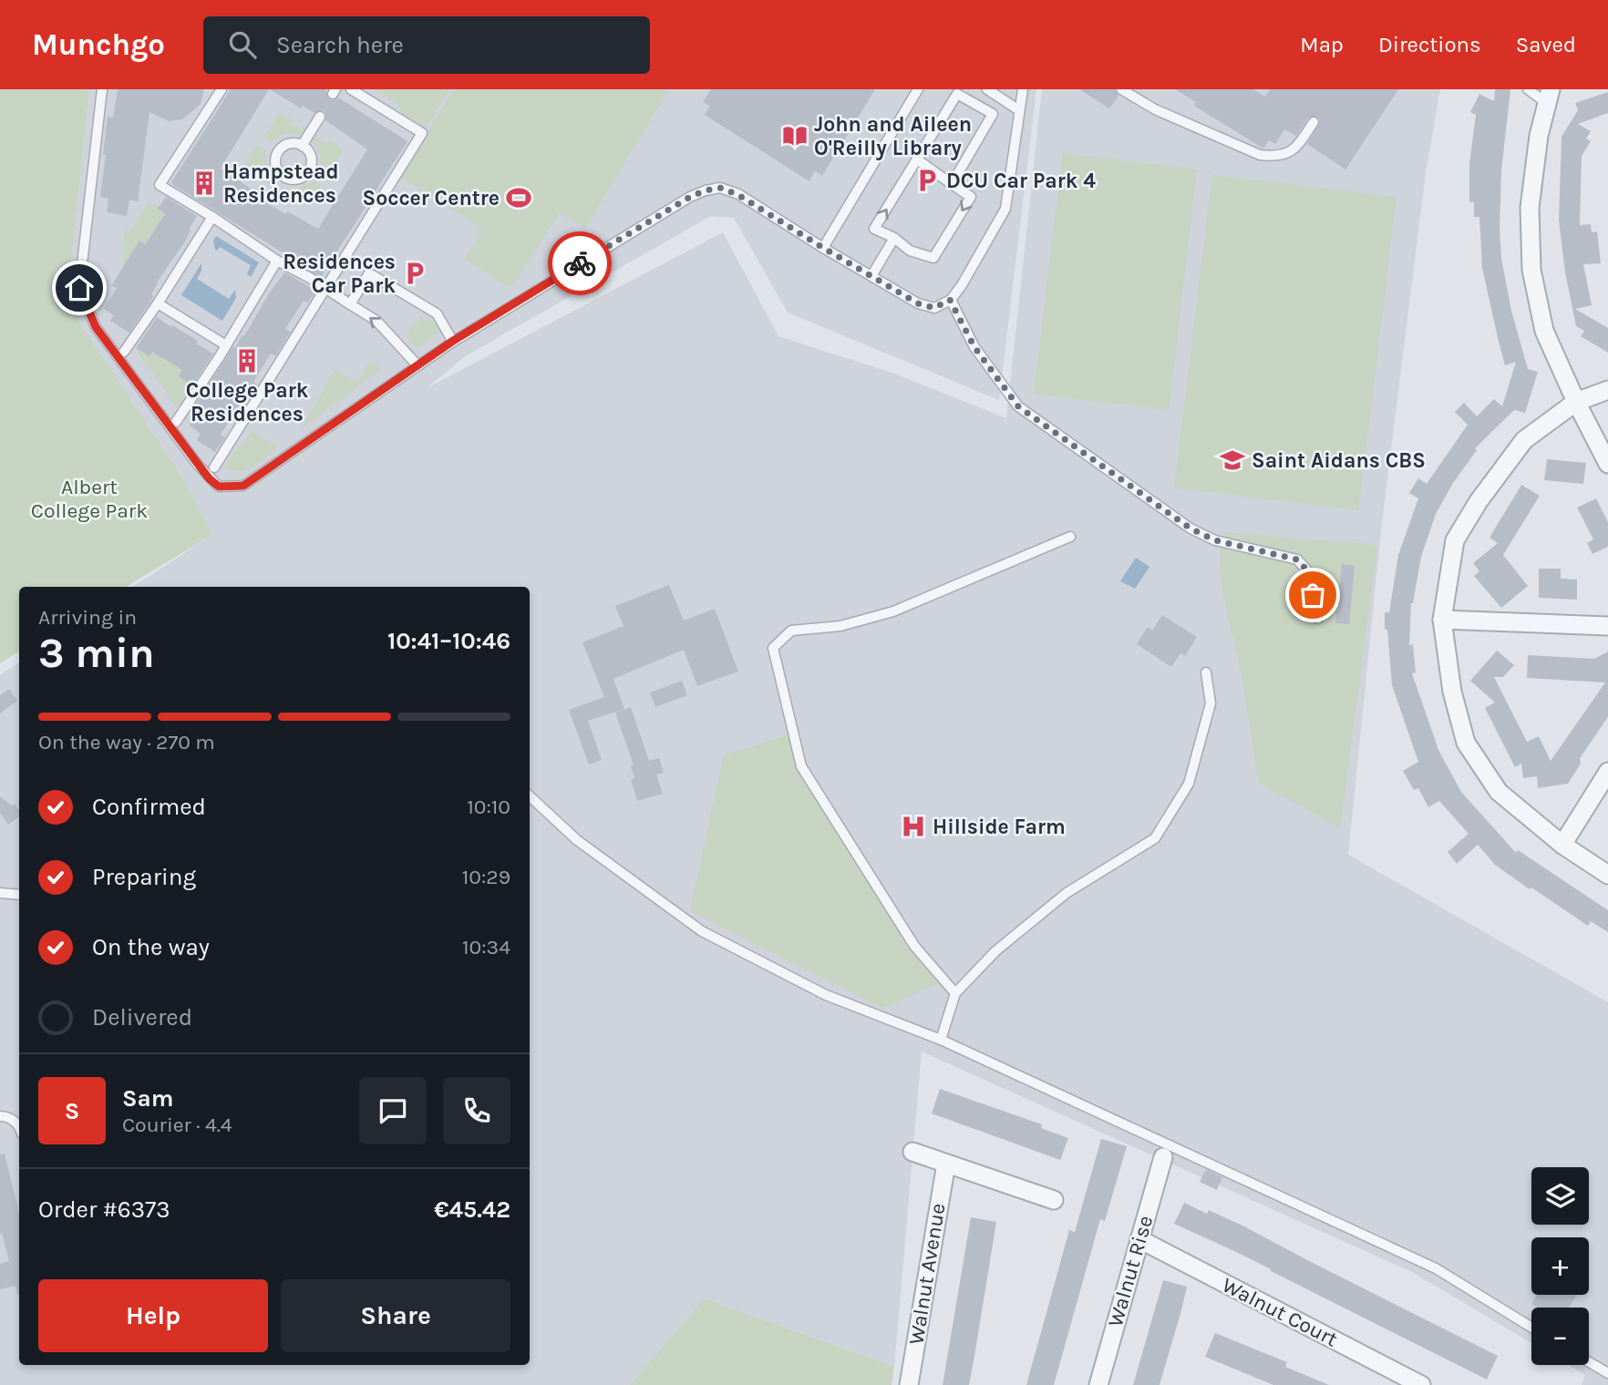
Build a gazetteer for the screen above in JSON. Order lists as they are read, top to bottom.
{
  "streets": {
    "street": ["Walnut Rise", "Walnut Avenue", "Walnut Court"]
  },
  "crossings": [
    ["Walnut Rise", "Walnut Court"]
  ],
  "parks": ["Albert College Park"],
  "places": {
    "library": ["John and Aileen O'Reilly Library"],
    "parking": ["DCU Car Park 4", "Residences Car Park"],
    "building": ["Hampstead Residences", "College Park Residences"],
    "sports": ["Soccer Centre"],
    "school or university": ["Saint Aidans CBS"],
    "hospital": ["Hillside Farm"]
  },
  "page": {
    "header": "Munchgo",
    "search": "Search here",
    "nav": ["Map", "Directions", "Saved"],
    "heading": ["3 min", "Arriving in", "10:41–10:46"],
    "panel": [
      "Sam",
      "Courier · 4.4",
      "Order #6373",
      "€45.42"
    ],
    "bar": "On the way · 270 m",
    "list": [
      ["Confirmed", "10:10"],
      ["Preparing", "10:29"],
      ["On the way", "10:34"],
      "Delivered"
    ],
    "round": "S",
    "map_buttons": ["+", "−"],
    "buttons": ["Help", "Share"]
  }
}
